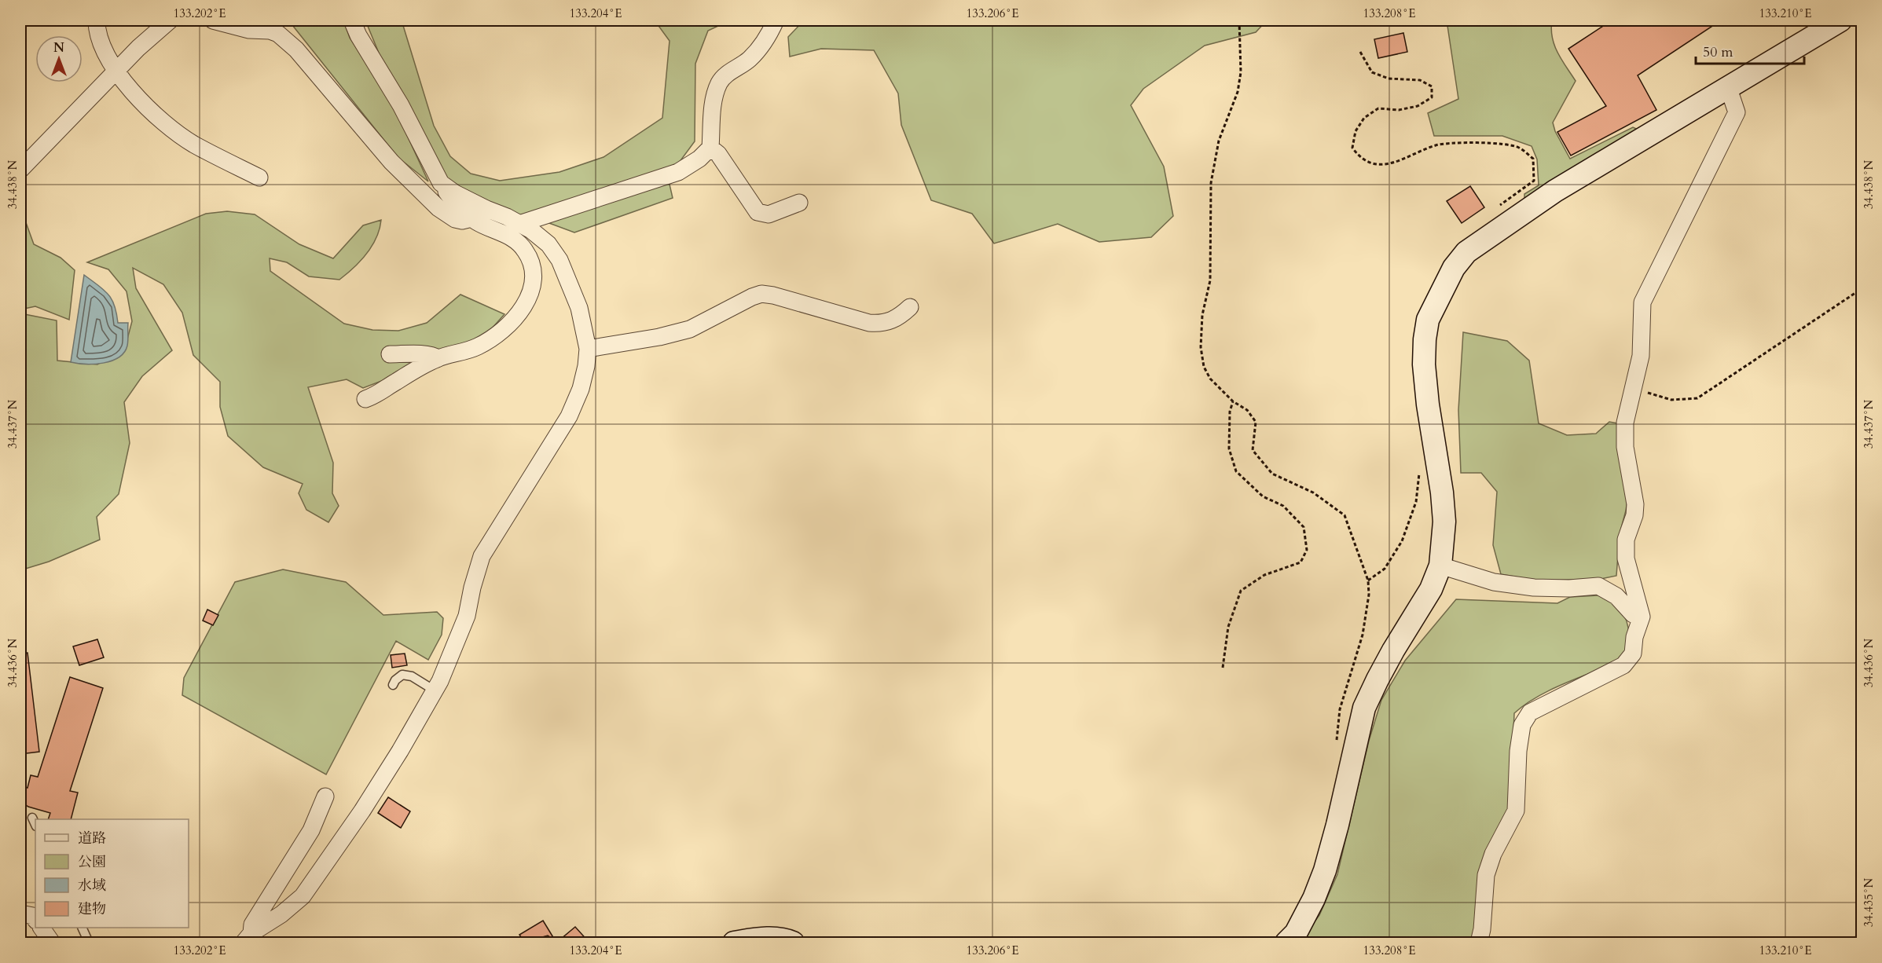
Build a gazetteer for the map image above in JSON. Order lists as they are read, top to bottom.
{
  "legend": [
    "道路",
    "公園",
    "水域",
    "建物"
  ],
  "scale_bar": "50 m",
  "north": "top",
  "coordinates": [
    "133.202°E",
    "133.204°E",
    "133.206°E",
    "133.208°E",
    "133.210°E",
    "34.438°N",
    "34.437°N",
    "34.436°N",
    "34.435°N"
  ]
}
